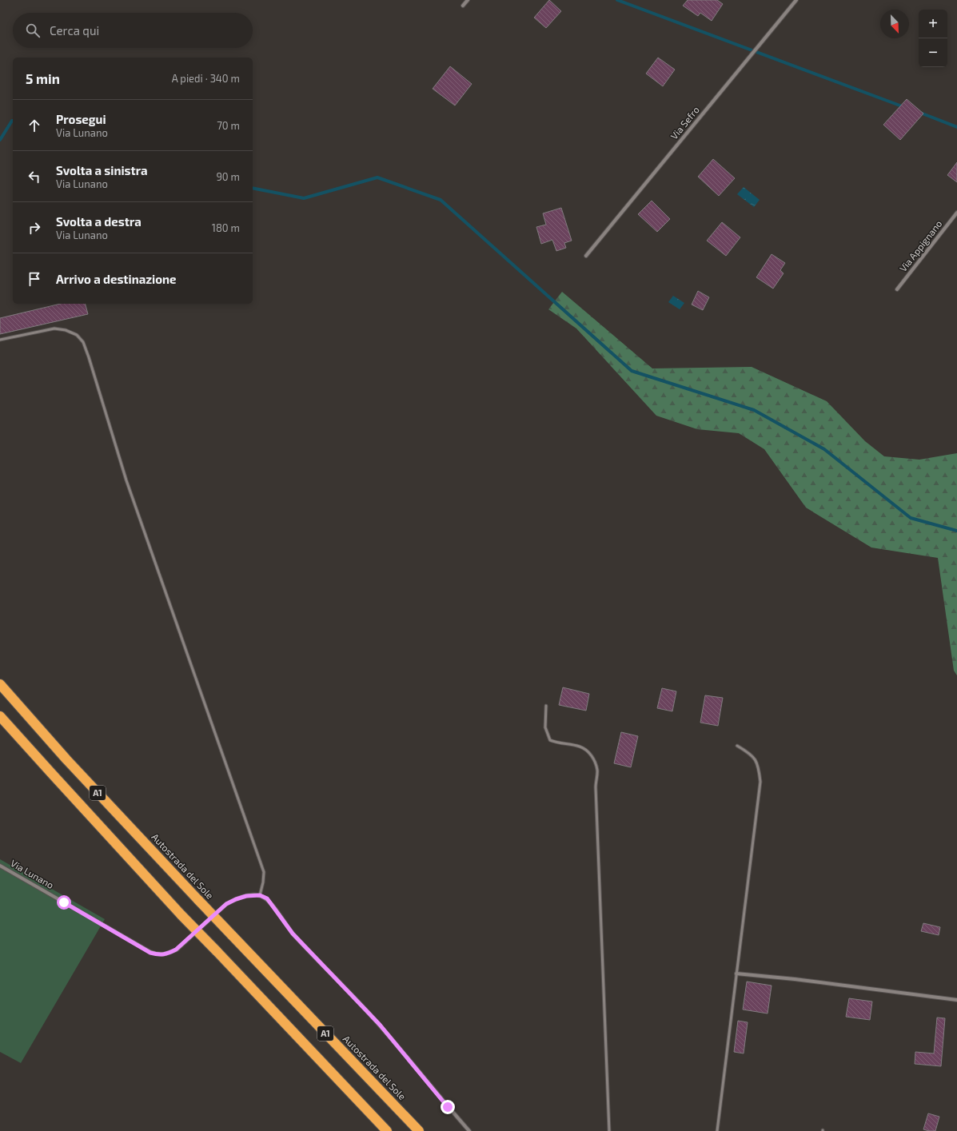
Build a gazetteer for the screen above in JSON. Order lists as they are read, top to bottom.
{
  "streets": {
    "highway": ["A1", "Autostrada del Sole"],
    "street": ["Via Sefro", "Via Appignano", "Via Lunano"]
  },
  "north": "bottom right",
  "page": {
    "map_buttons": ["+", "−"],
    "search": "Cerca qui",
    "heading": ["5 min", "A piedi · 340 m"],
    "list": [
      ["Prosegui", "Via Lunano", "70 m"],
      ["Svolta a sinistra", "Via Lunano", "90 m"],
      ["Svolta a destra", "Via Lunano", "180 m"],
      "Arrivo a destinazione"
    ]
  }
}
